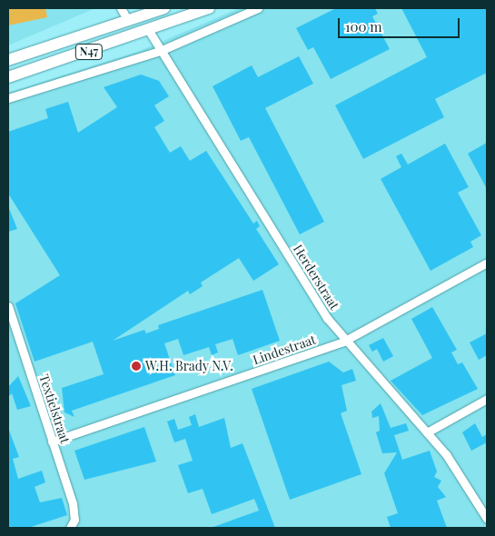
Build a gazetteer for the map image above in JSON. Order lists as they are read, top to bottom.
{
  "streets": {
    "highway": ["N47"],
    "street": ["Herderstraat", "Lindestraat", "Textielstraat"]
  },
  "crossings": [
    ["N47", "Herderstraat"],
    ["Herderstraat", "Lindestraat"],
    ["Lindestraat", "Textielstraat"]
  ],
  "places": ["W.H. Brady N.V."],
  "scale_bar": "100 m"
}
